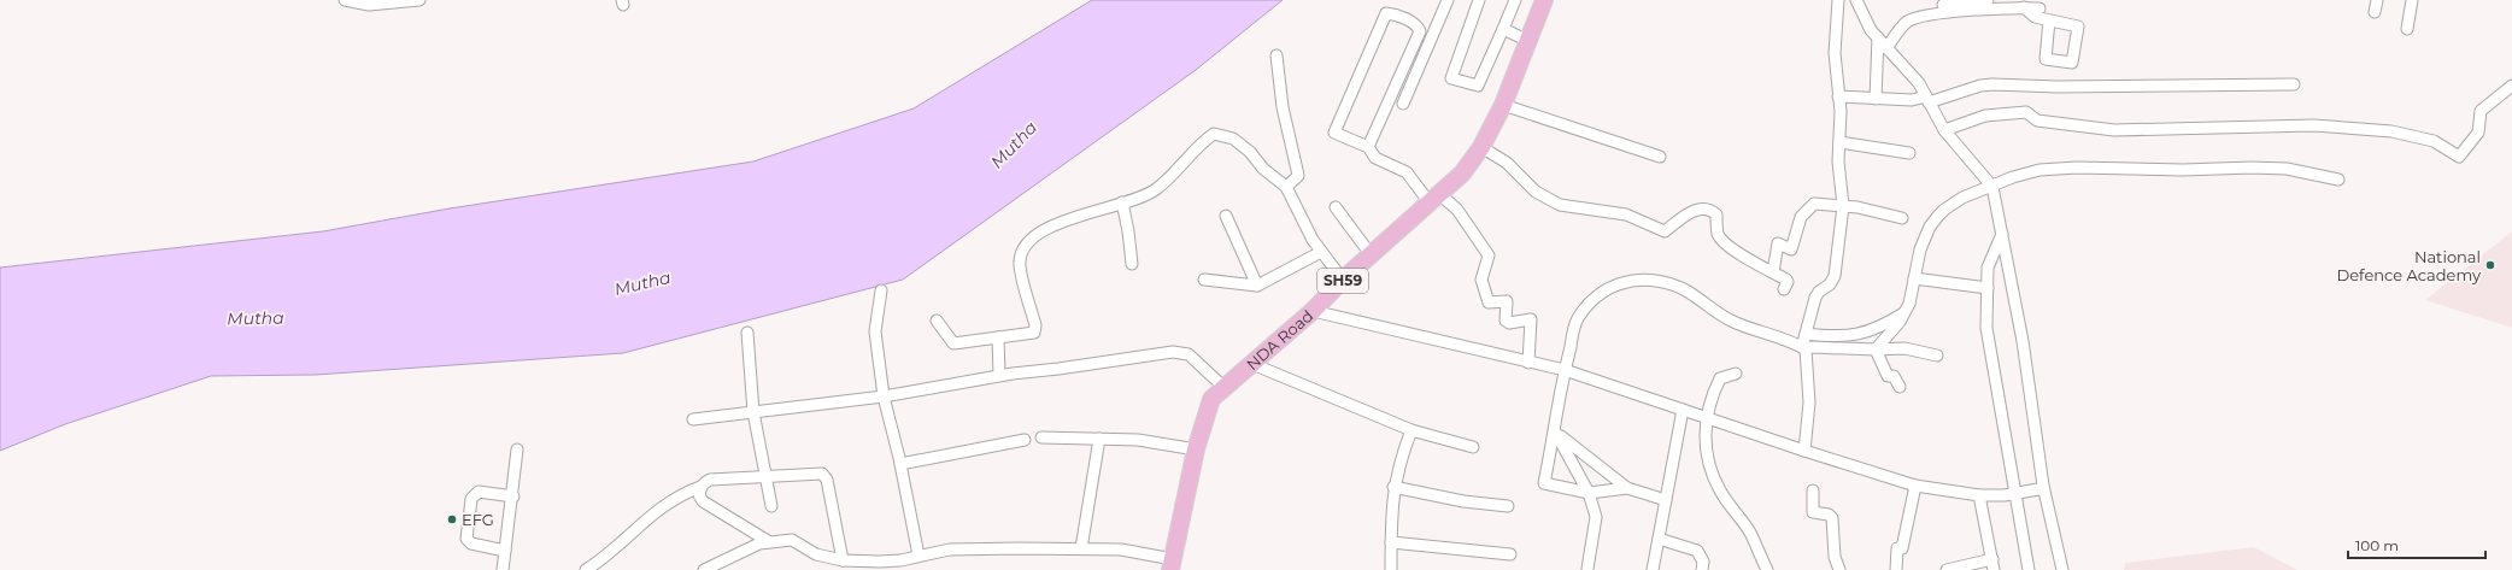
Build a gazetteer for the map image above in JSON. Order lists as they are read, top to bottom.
{
  "streets": {
    "main road": ["SH59", "NDA Road"]
  },
  "water": ["Mutha"],
  "places": ["National Defence Academy", "EFG"],
  "scale_bar": "100 m"
}
